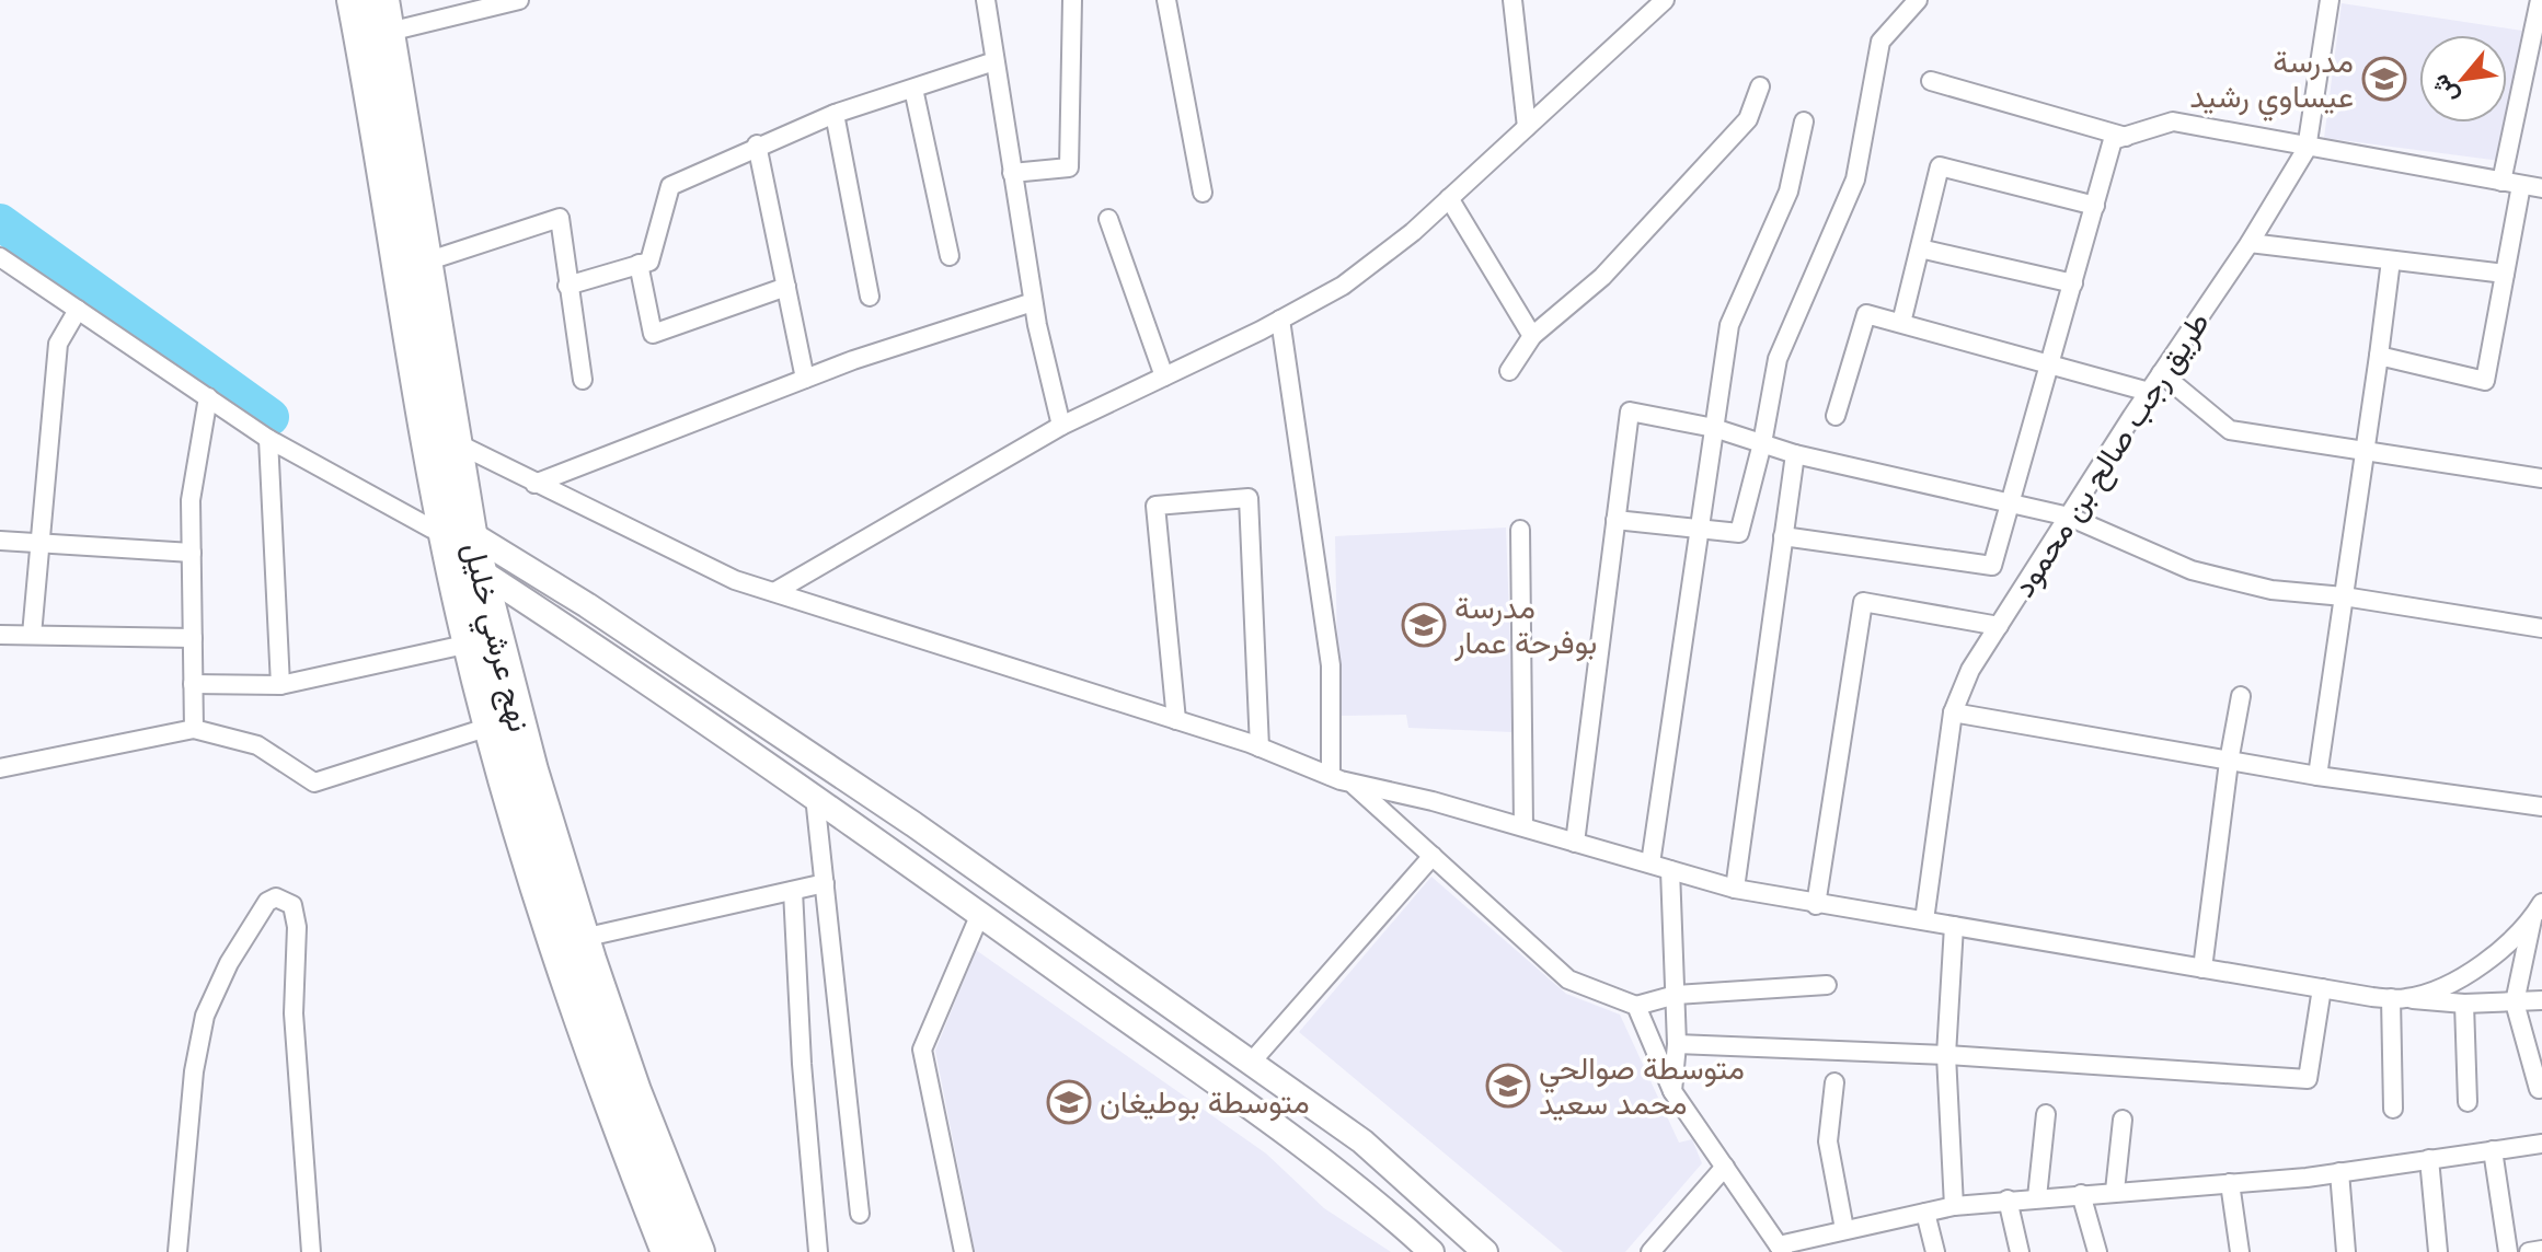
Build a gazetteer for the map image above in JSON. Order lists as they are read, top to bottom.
{
  "streets": {
    "highway": ["نهج عرشي خليل"],
    "street": ["طريق رجب صالح بن محمود"]
  },
  "places": {
    "school or university": [
      "مدرسة عيساوي رشيد",
      "مدرسة بوفرحة عمار",
      "متوسطة صوالحي محمد سعيد",
      "متوسطة بوطيغان"
    ]
  },
  "north": "bottom left"
}
